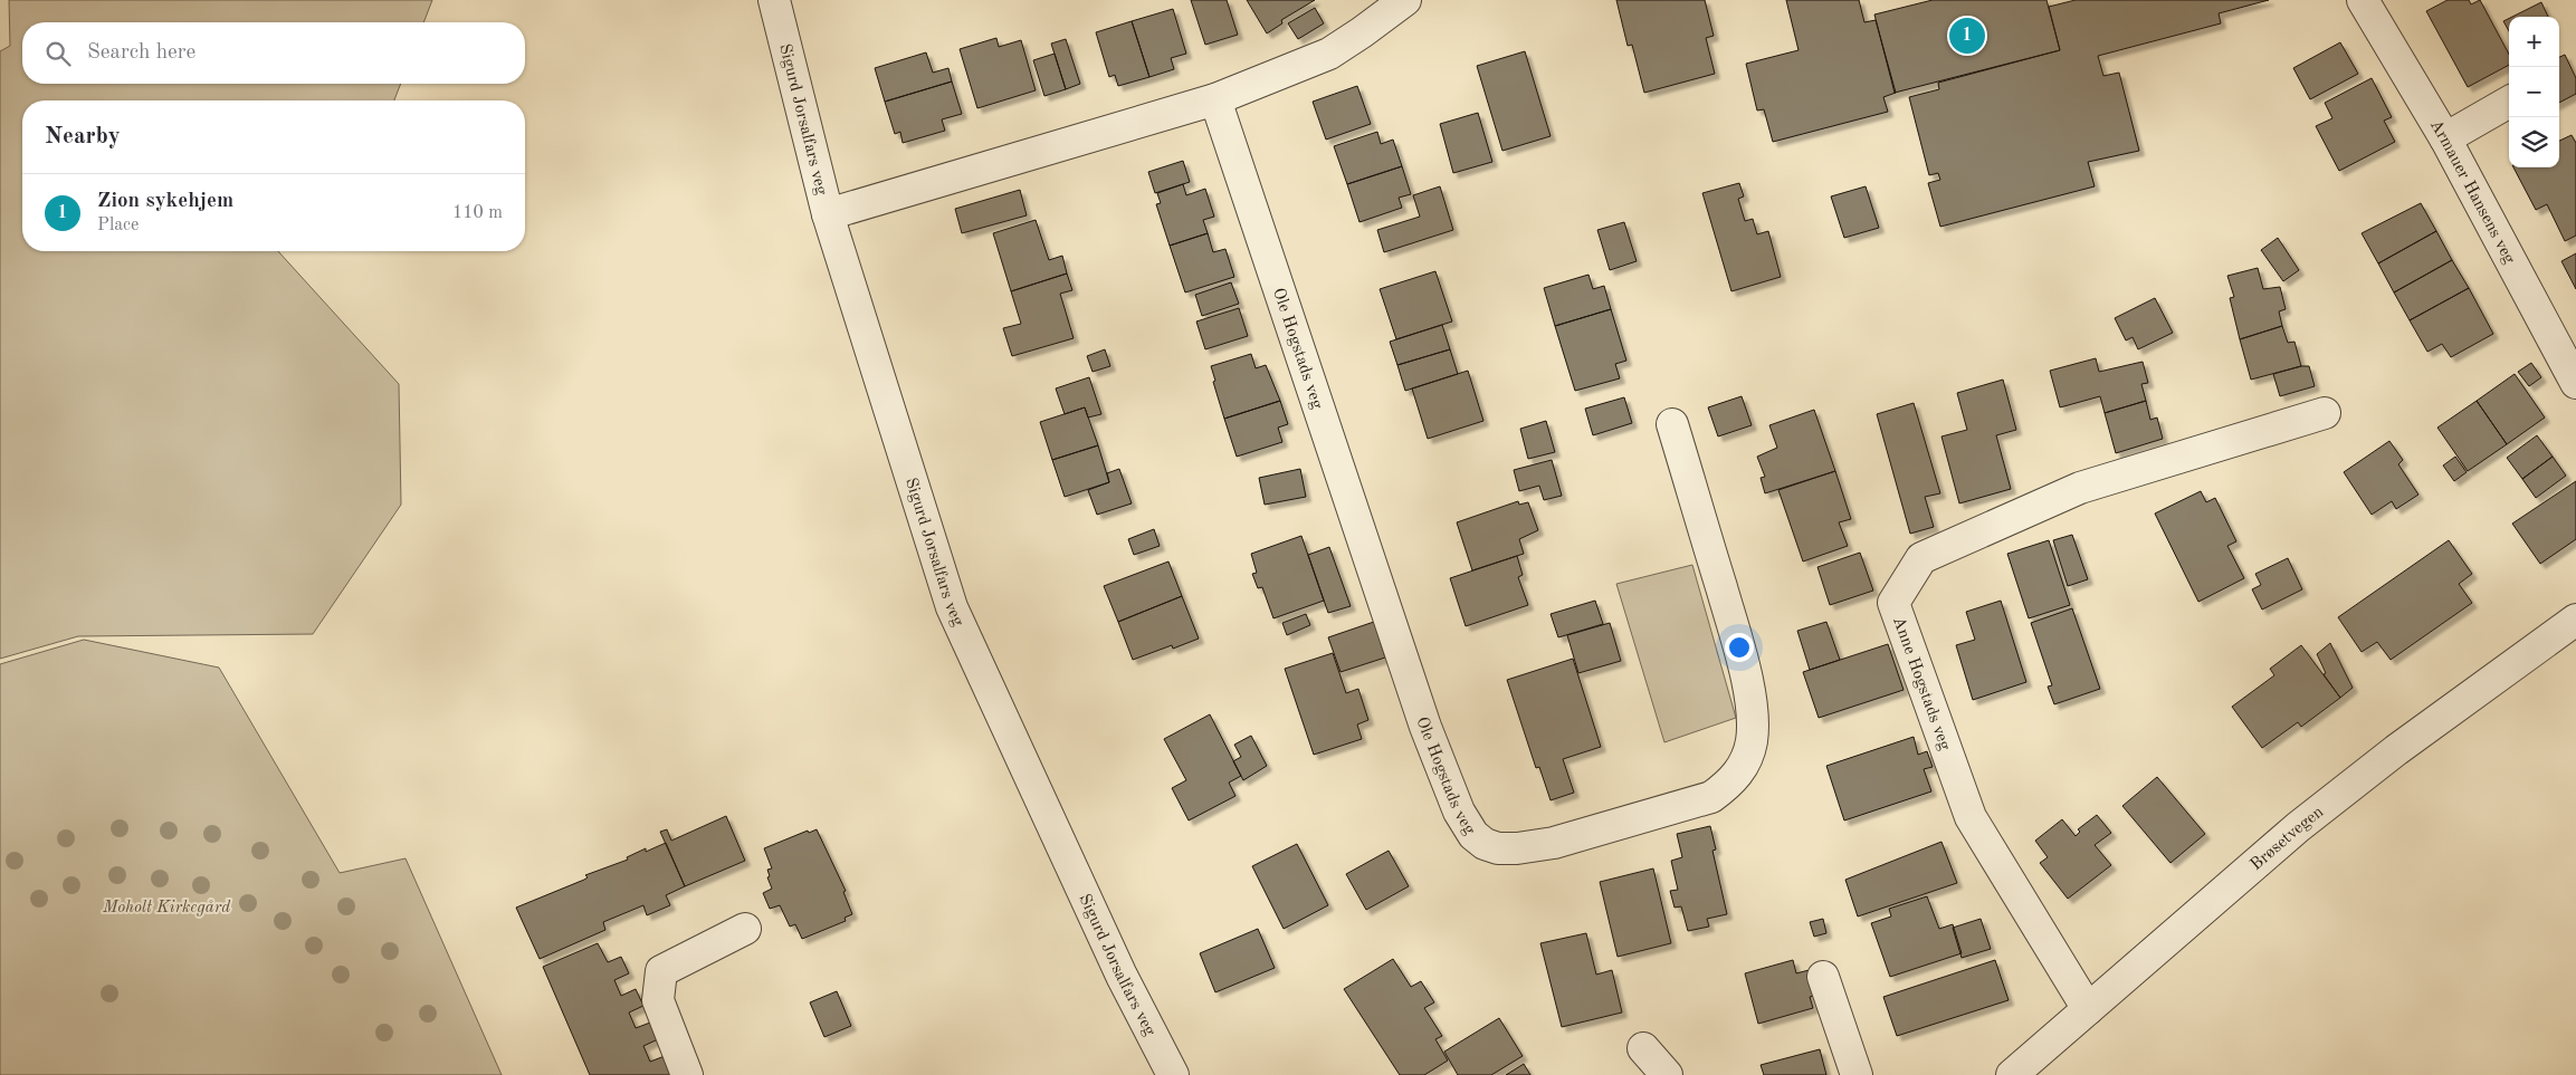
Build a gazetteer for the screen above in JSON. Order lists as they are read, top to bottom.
{
  "streets": {
    "street": [
      "Sigurd Jorsalfars veg",
      "Armauer Hansens veg",
      "Ole Hogstads veg",
      "Anne Hogstads veg",
      "Brøsetvegen"
    ]
  },
  "crossings": [
    ["Anne Hogstads veg", "Brøsetvegen"]
  ],
  "parks": ["Moholt Kirkegård"],
  "page": {
    "pins": "1",
    "map_buttons": ["+", "−"],
    "search": "Search here",
    "heading": "Nearby",
    "list": [
      {
        "mark": "1",
        "name": "Zion sykehjem",
        "note": "Place",
        "value": "110 m"
      }
    ]
  }
}
